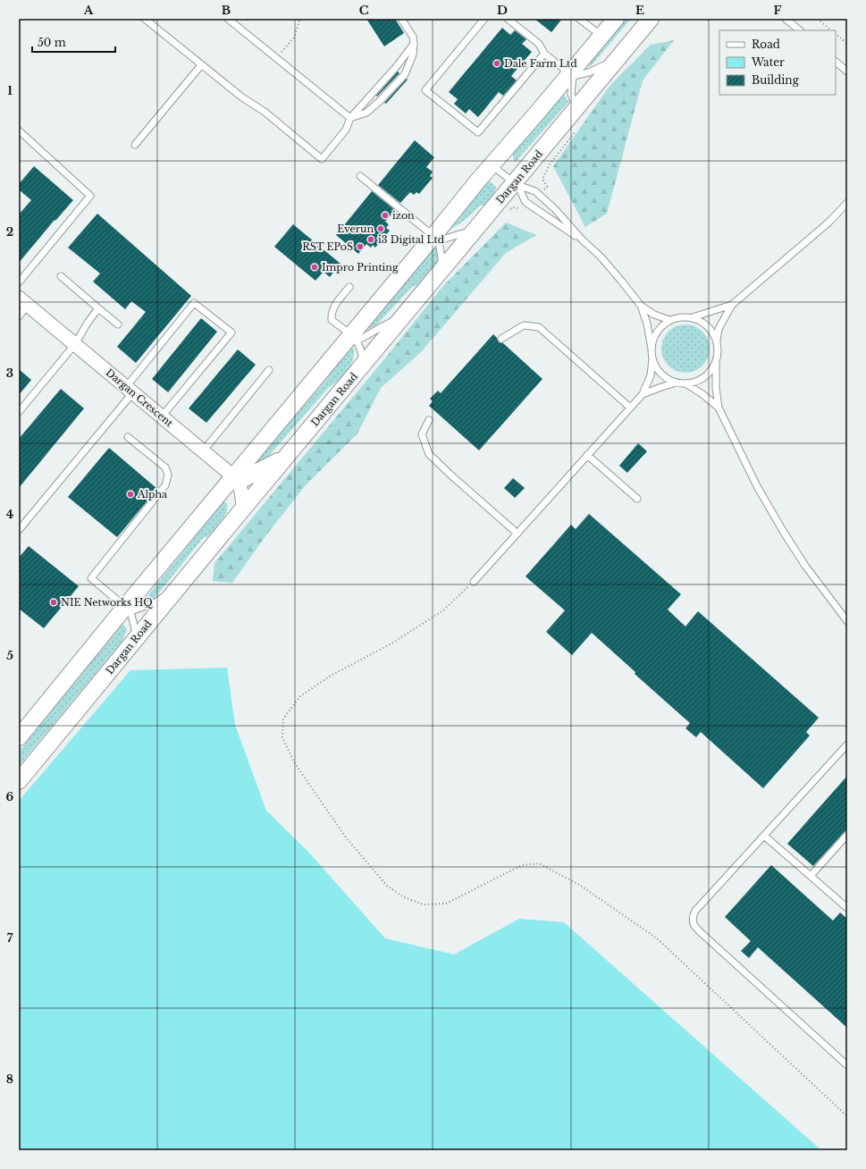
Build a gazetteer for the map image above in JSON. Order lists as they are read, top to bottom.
{
  "streets": {
    "street": ["Dargan Road", "Dargan Crescent"]
  },
  "places": [
    "Dale Farm Ltd",
    "izon",
    "Everun",
    "i3 Digital Ltd",
    "RST EPoS",
    "Impro Printing",
    "Alpha",
    "NIE Networks HQ"
  ],
  "legend": ["Road", "Water", "Building"],
  "scale_bar": "50 m",
  "grid": {
    "columns": [
      "A",
      "B",
      "C",
      "D",
      "E",
      "F"
    ],
    "rows": [
      "1",
      "2",
      "3",
      "4",
      "5",
      "6",
      "7",
      "8"
    ]
  }
}
